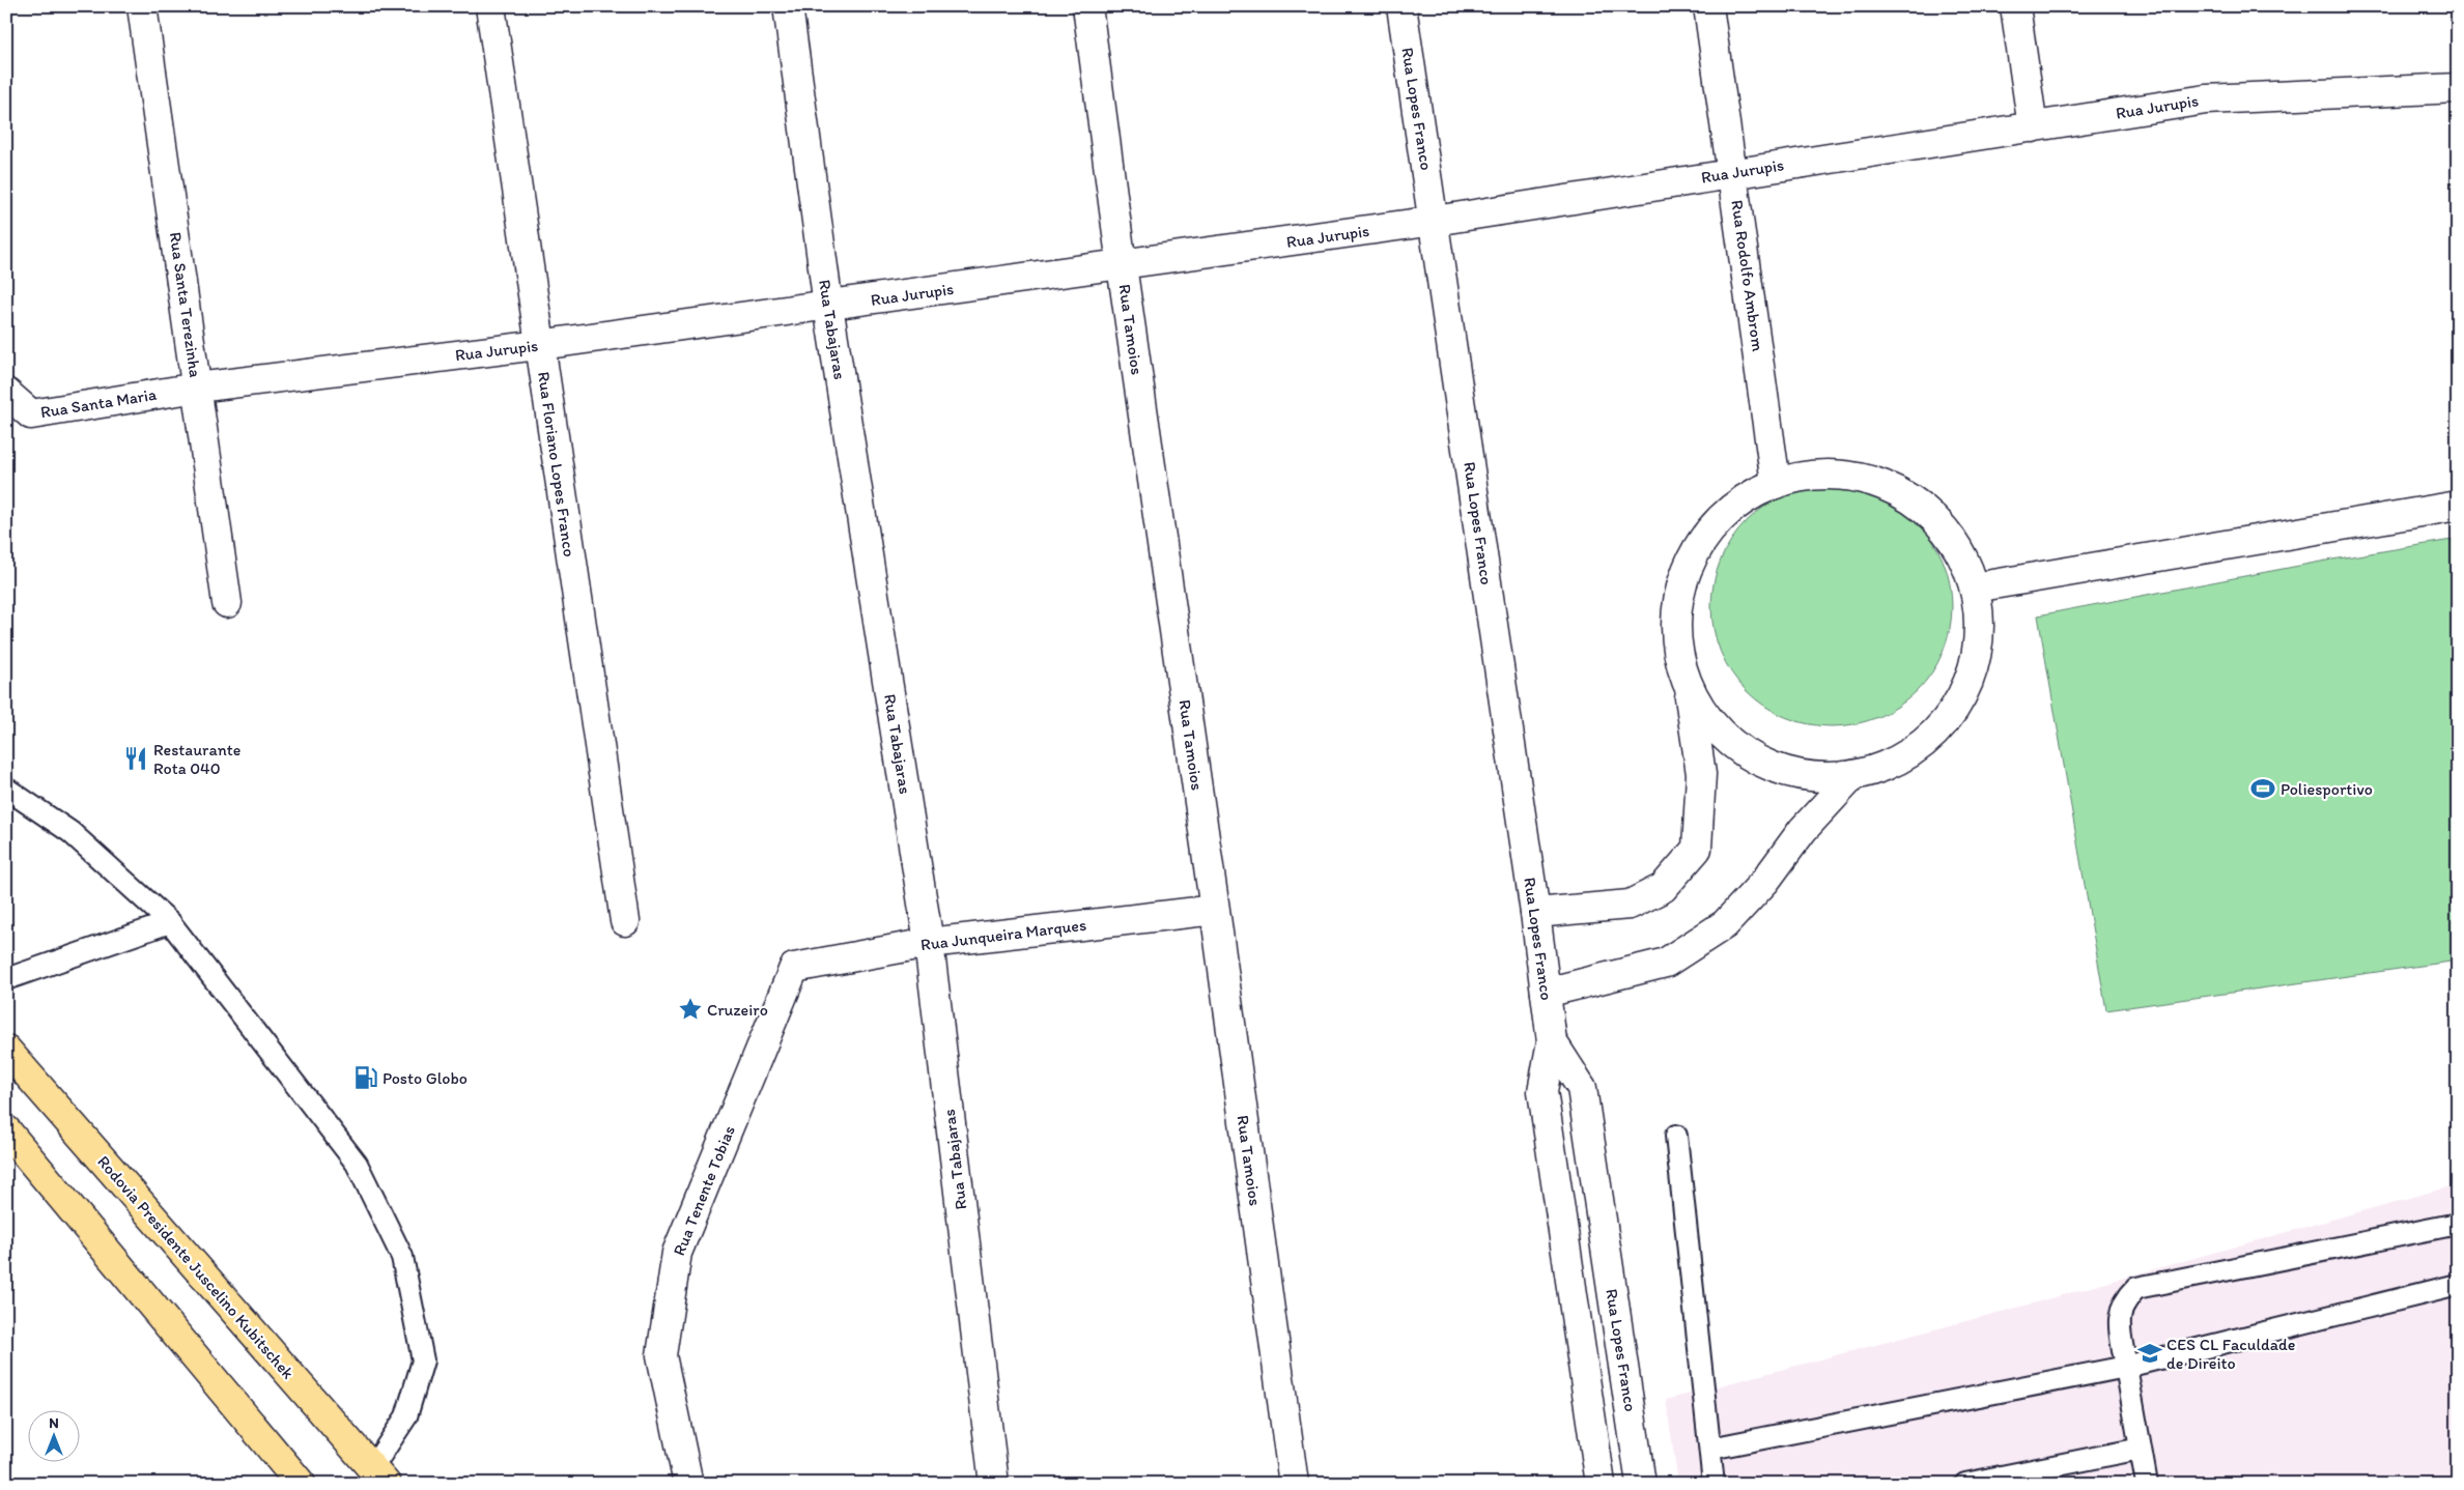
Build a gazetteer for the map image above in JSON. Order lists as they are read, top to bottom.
{
  "streets": {
    "highway": ["Rodovia Presidente Juscelino Kubitschek"],
    "street": [
      "Rua Jurupis",
      "Rua Lopes Franco",
      "Rua Rodolfo Ambrom",
      "Rua Santa Terezinha",
      "Rua Tabajaras",
      "Rua Tamoios",
      "Rua Santa Maria",
      "Rua Floriano Lopes Franco",
      "Rua Junqueira Marques",
      "Rua Tenente Tobias"
    ]
  },
  "crossings": [
    ["Rua Jurupis", "Rua Lopes Franco"],
    ["Rua Jurupis", "Rua Rodolfo Ambrom"],
    ["Rua Jurupis", "Rua Santa Terezinha"],
    ["Rua Jurupis", "Rua Tabajaras"],
    ["Rua Jurupis", "Rua Tamoios"],
    ["Rua Jurupis", "Rua Santa Maria"],
    ["Rua Jurupis", "Rua Floriano Lopes Franco"],
    ["Rua Santa Terezinha", "Rua Santa Maria"],
    ["Rua Tabajaras", "Rua Junqueira Marques"],
    ["Rua Tamoios", "Rua Junqueira Marques"],
    ["Rua Junqueira Marques", "Rua Tenente Tobias"]
  ],
  "places": {
    "restaurant": ["Restaurante Rota 040"],
    "sports": ["Poliesportivo"],
    "place": ["Cruzeiro"],
    "fuel station": ["Posto Globo"],
    "school or university": ["CES CL Faculdade de Direito"]
  },
  "north": "top"
}
